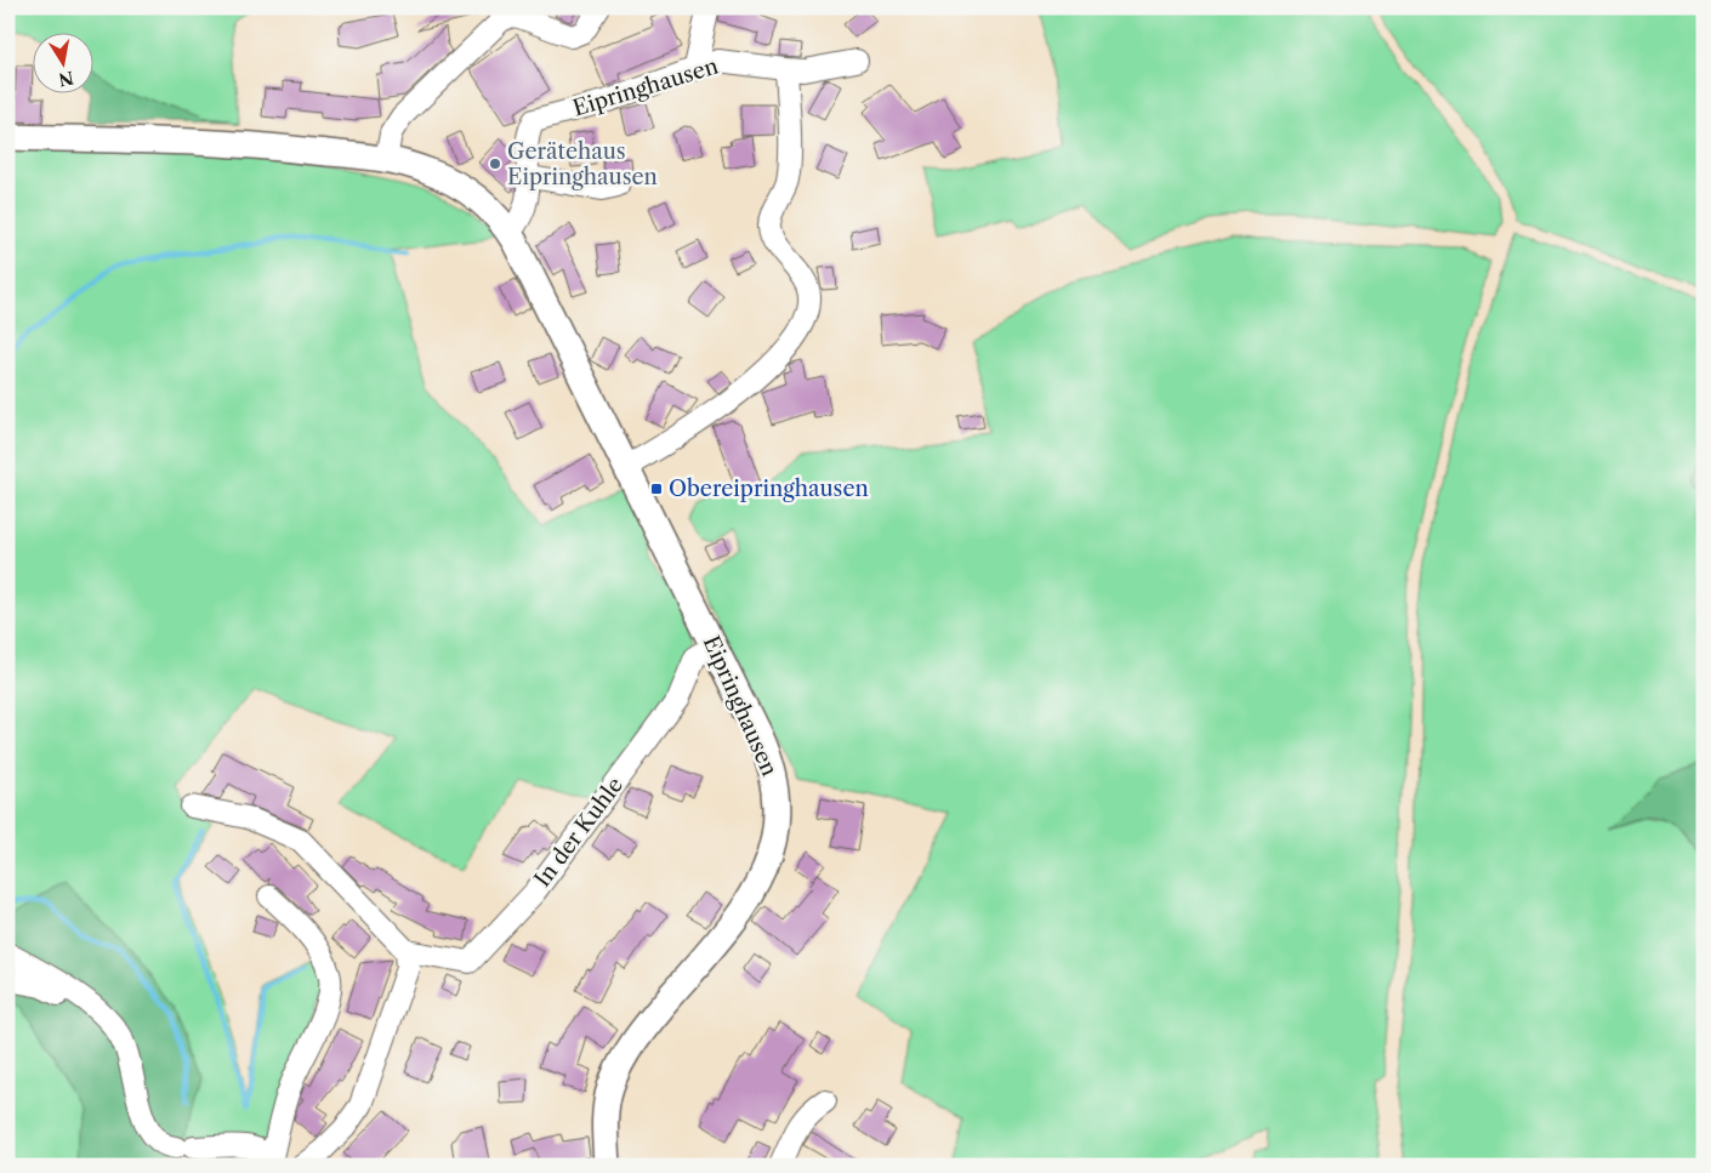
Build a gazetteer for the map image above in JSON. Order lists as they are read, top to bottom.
{
  "streets": {
    "main road": ["Eipringhausen"],
    "street": ["In der Kuhle"]
  },
  "crossings": [
    ["Eipringhausen", "In der Kuhle"]
  ],
  "places": {
    "other": ["Gerätehaus Eipringhausen"],
    "transit": ["Obereipringhausen"]
  },
  "north": "bottom"
}
